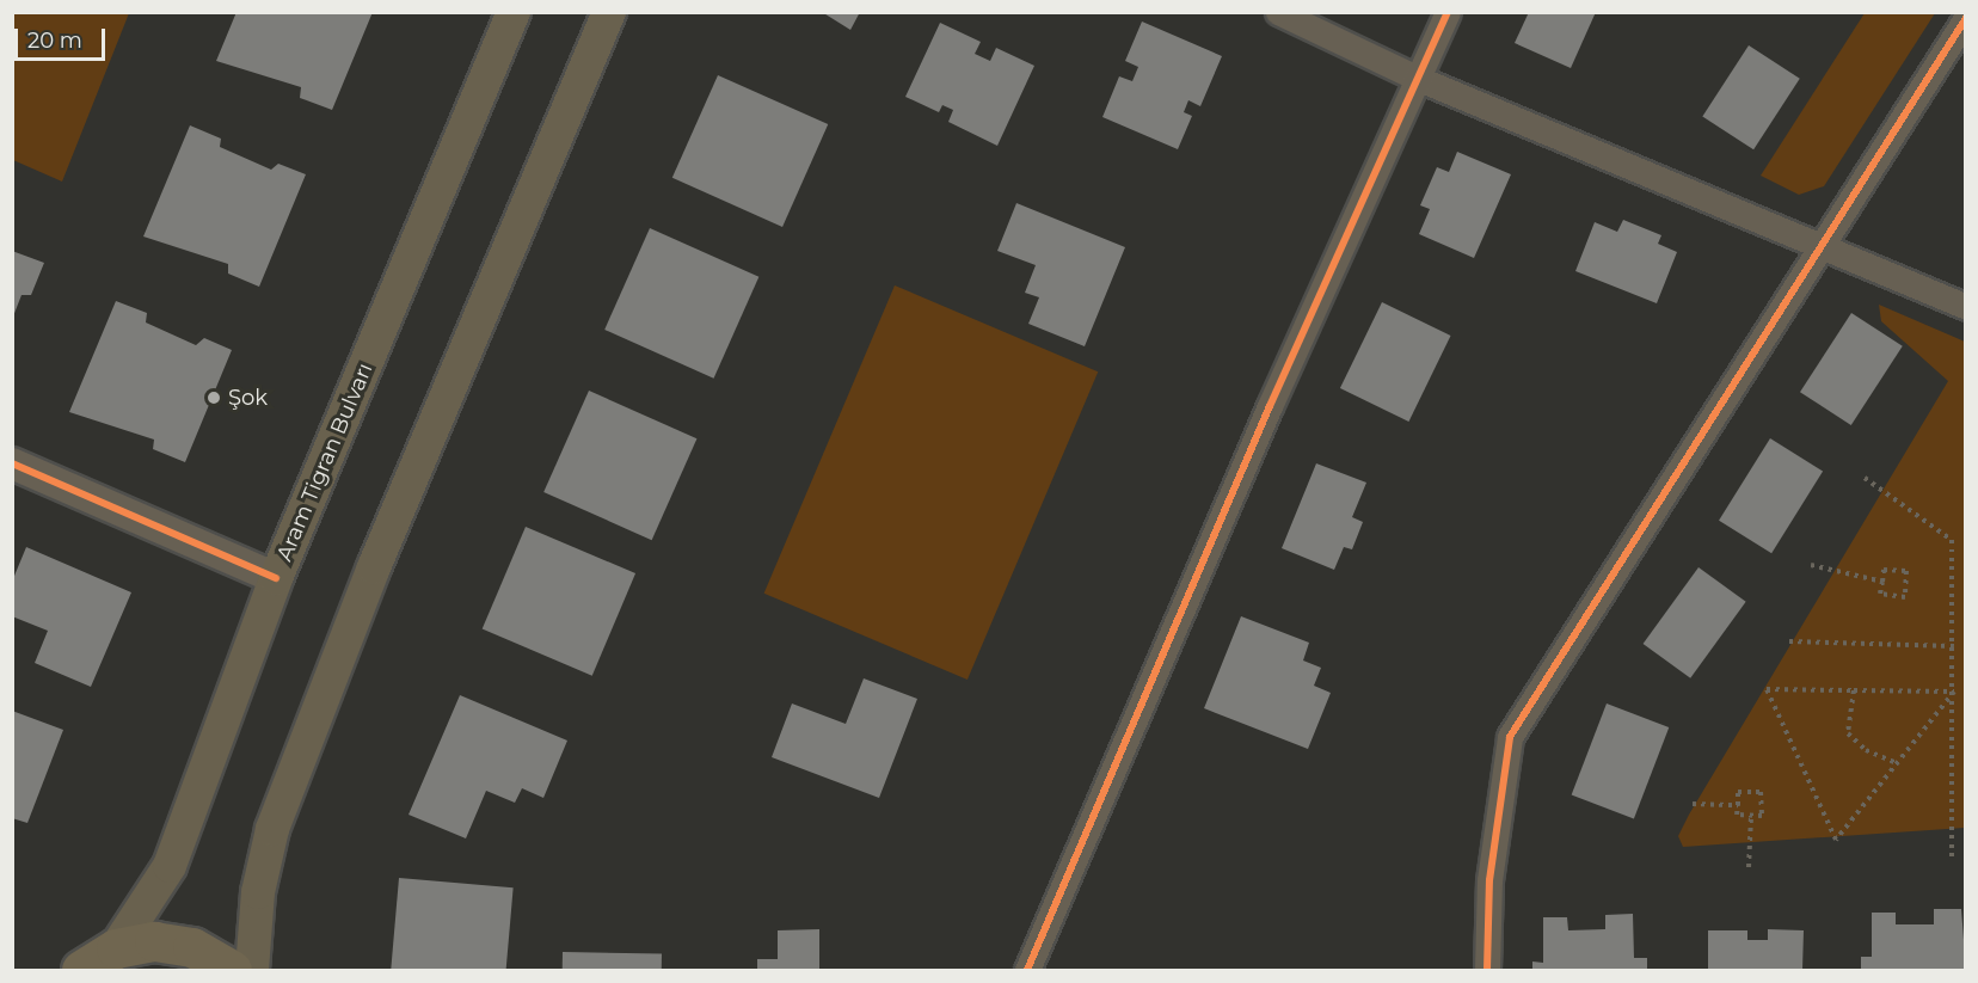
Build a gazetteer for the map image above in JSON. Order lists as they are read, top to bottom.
{
  "streets": {
    "main road": ["Aram Tigran Bulvarı"]
  },
  "places": ["Şok"],
  "scale_bar": "20 m"
}
